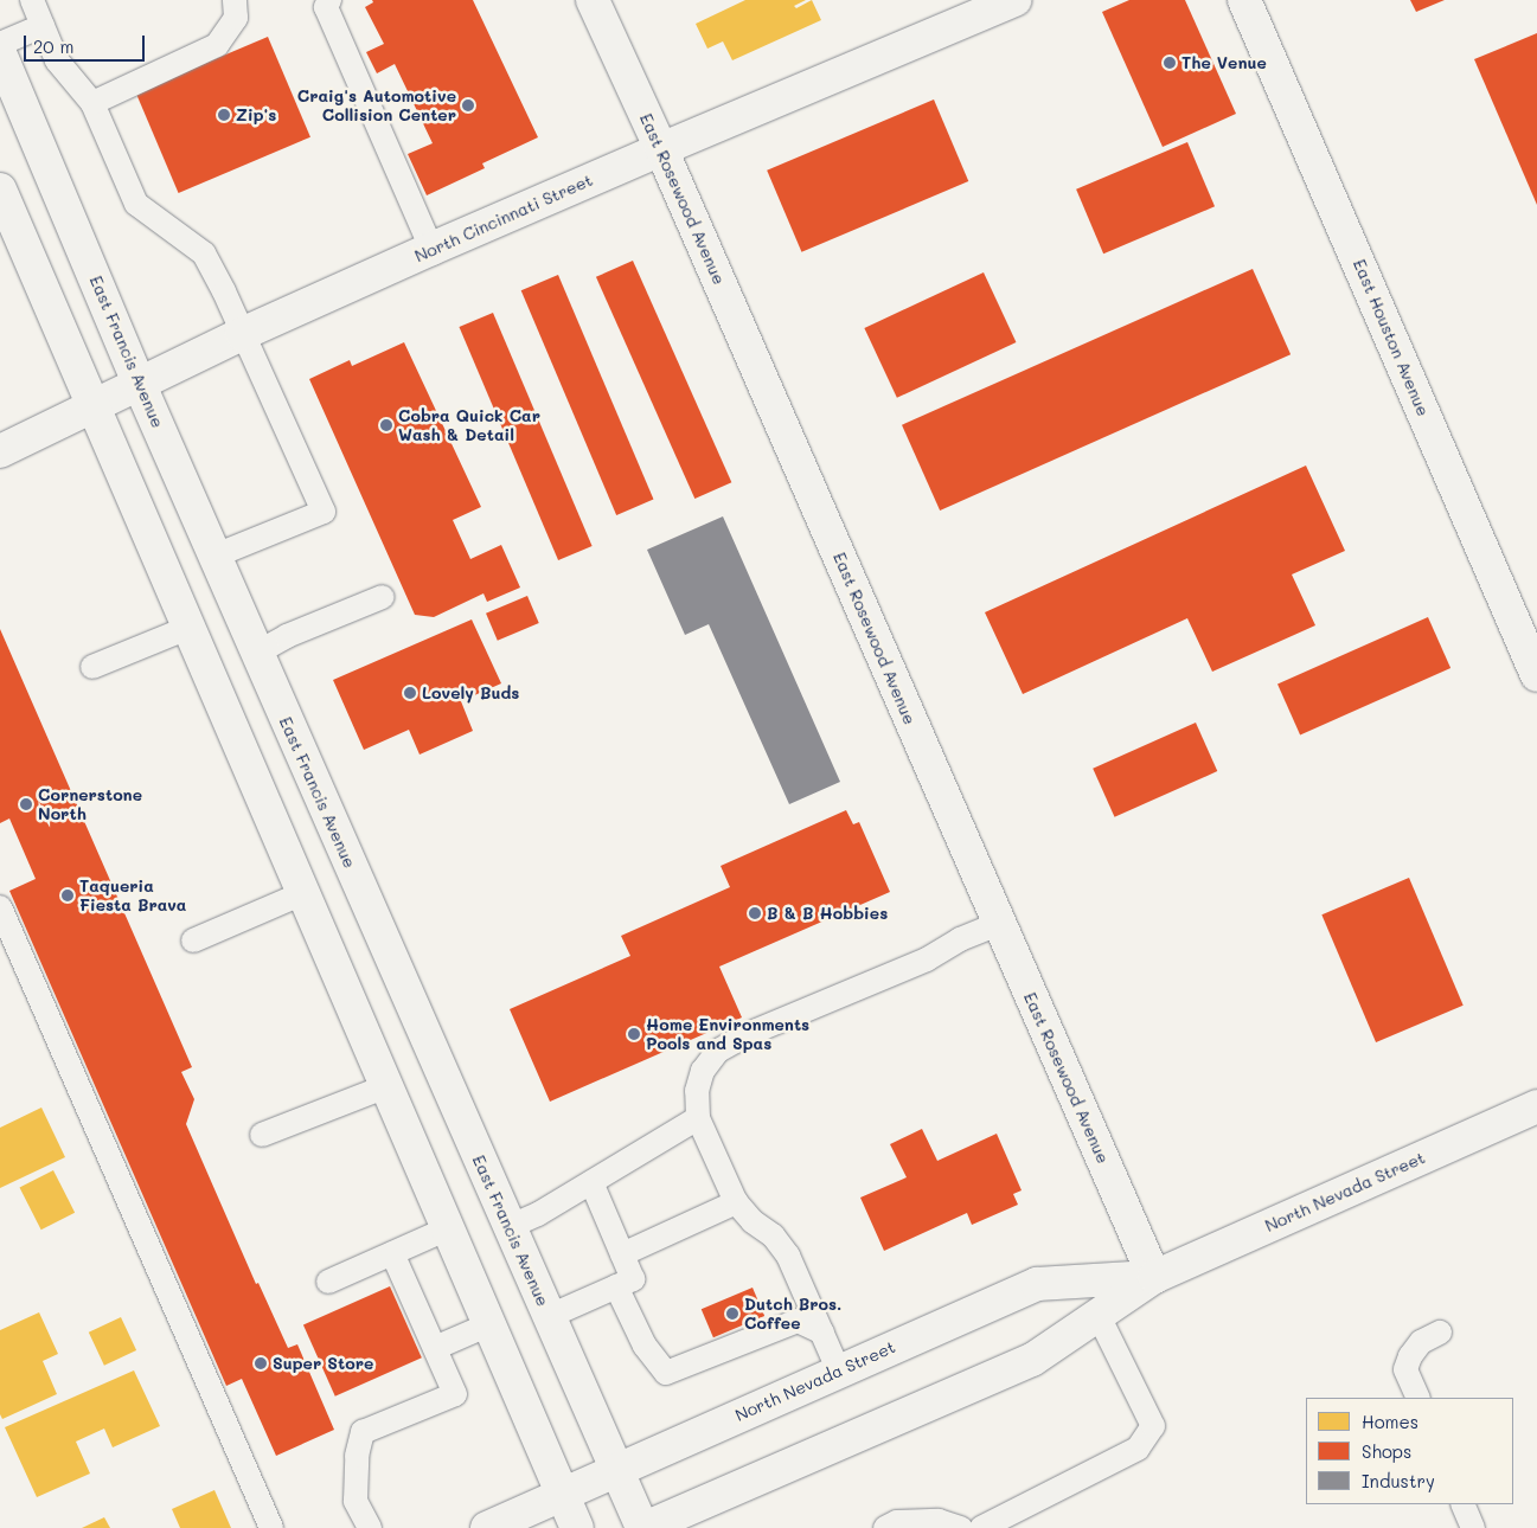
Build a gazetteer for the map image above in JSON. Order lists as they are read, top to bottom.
{
  "streets": {
    "main road": [
      "East Rosewood Avenue",
      "North Cincinnati Street",
      "East Houston Avenue",
      "East Francis Avenue",
      "North Nevada Street"
    ]
  },
  "crossings": [
    ["East Rosewood Avenue", "North Cincinnati Street"],
    ["East Rosewood Avenue", "North Nevada Street"],
    ["North Cincinnati Street", "East Francis Avenue"],
    ["East Francis Avenue", "North Nevada Street"]
  ],
  "places": [
    "The Venue",
    "Craig's Automotive Collision Center",
    "Zip's",
    "Cobra Quick Car Wash & Detail",
    "Lovely Buds",
    "Cornerstone North",
    "Taqueria Fiesta Brava",
    "B & B Hobbies",
    "Home Environments Pools and Spas",
    "Dutch Bros. Coffee",
    "Super Store"
  ],
  "legend": ["Homes", "Shops", "Industry"],
  "scale_bar": "20 m"
}
